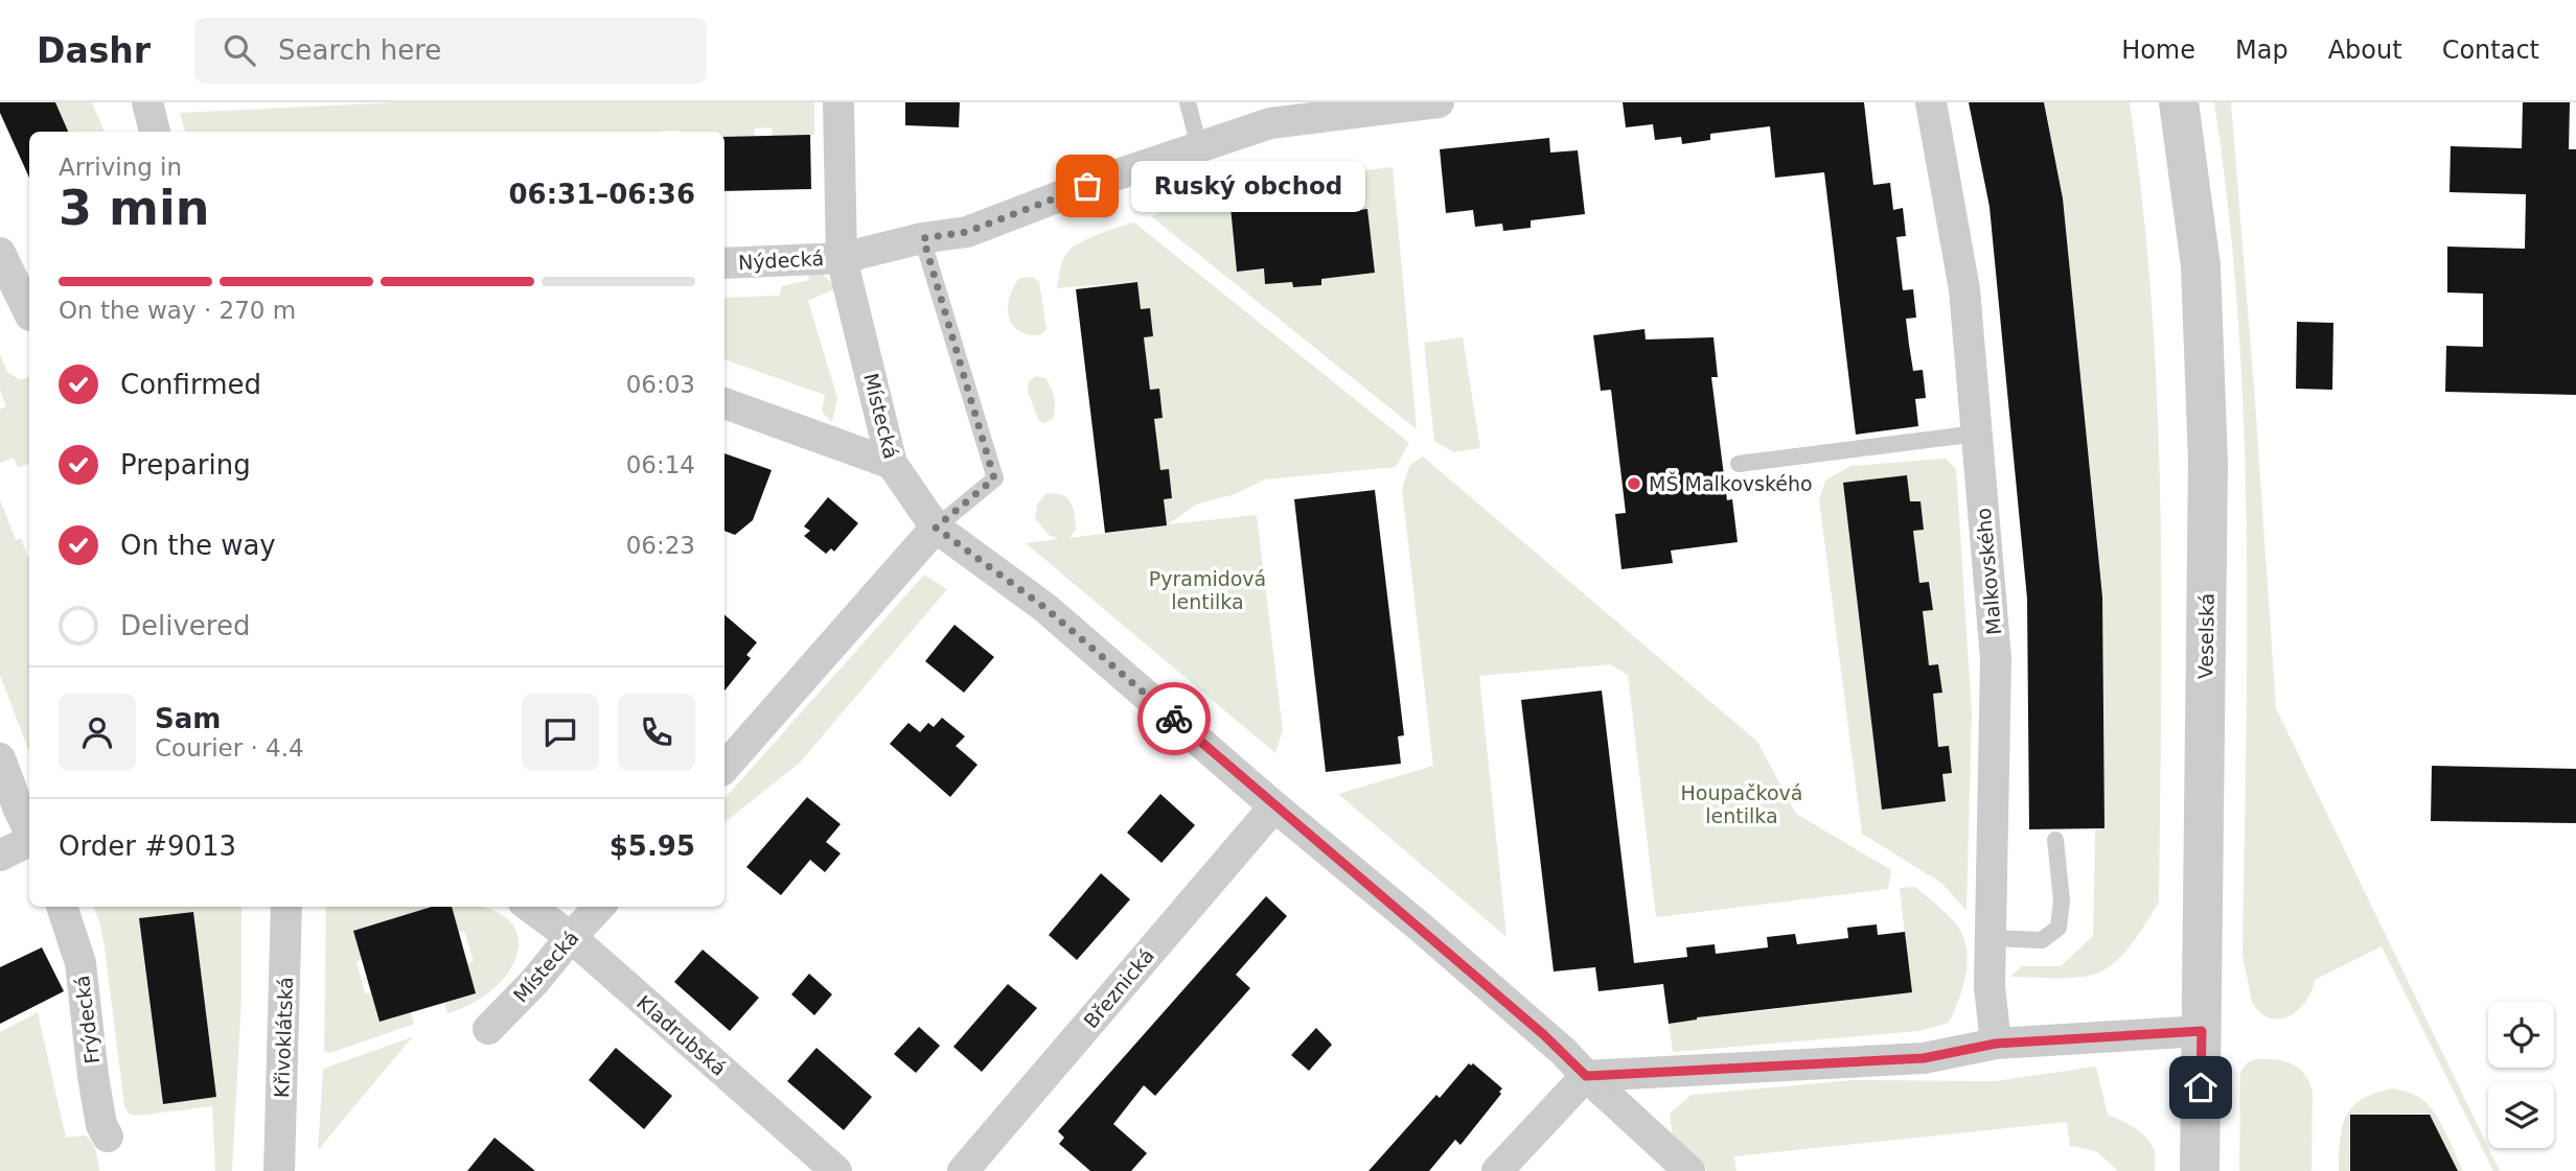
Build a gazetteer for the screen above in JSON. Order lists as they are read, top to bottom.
{
  "streets": {
    "street": [
      "Nýdecká",
      "Místecká",
      "Malkovského",
      "Veselská",
      "Březnická",
      "Frýdecká",
      "Kladrubská",
      "Křivoklátská"
    ]
  },
  "crossings": [
    ["Nýdecká", "Místecká"],
    ["Místecká", "Březnická"],
    ["Místecká", "Kladrubská"]
  ],
  "parks": ["Pyramidová lentilka", "Houpačková lentilka"],
  "places": ["Ruský obchod", "MŠ Malkovského"],
  "page": {
    "header": "Dashr",
    "search": "Search here",
    "nav": [
      "Home",
      "Map",
      "About",
      "Contact"
    ],
    "heading": ["3 min", "Arriving in", "06:31–06:36"],
    "panel": [
      "Sam",
      "Courier · 4.4",
      "Order #9013",
      "$5.95"
    ],
    "bubble": "Ruský obchod",
    "bar": "On the way · 270 m",
    "list": [
      ["Confirmed", "06:03"],
      ["Preparing", "06:14"],
      ["On the way", "06:23"],
      "Delivered"
    ]
  }
}
